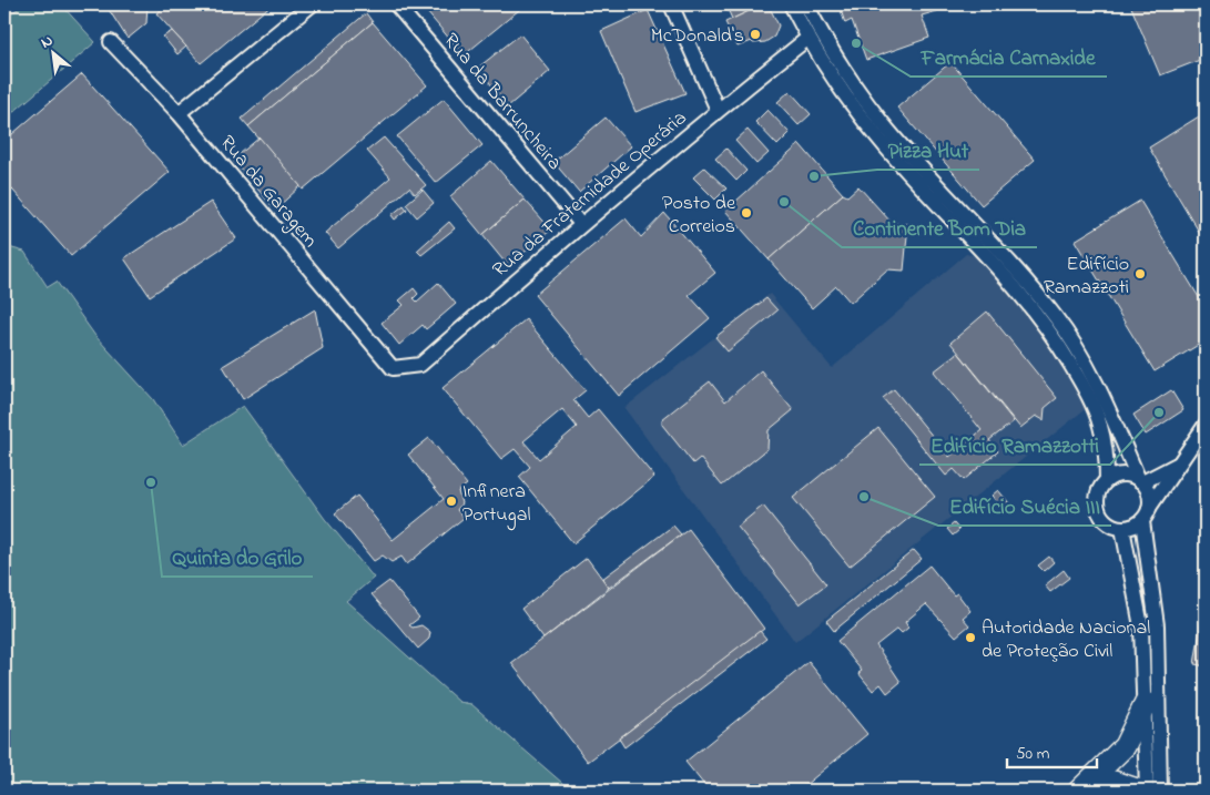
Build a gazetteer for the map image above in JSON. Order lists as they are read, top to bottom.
{
  "streets": {
    "street": ["Rua da Barruncheira", "Rua da Garagem", "Rua da Fraternidade Operária"]
  },
  "crossings": [
    ["Rua da Barruncheira", "Rua da Fraternidade Operária"],
    ["Rua da Garagem", "Rua da Fraternidade Operária"]
  ],
  "places": [
    "McDonald's",
    "Farmácia Carnaxide",
    "Pizza Hut",
    "Continente Bom Dia",
    "Posto de Correios",
    "Edifício Ramazzoti",
    "Edifício Ramazzotti",
    "Quinta do Grilo",
    "Edifício Suécia III",
    "Infinera Portugal",
    "Autoridade Nacional de Proteção Civil"
  ],
  "scale_bar": "50 m",
  "north": "top left"
}
